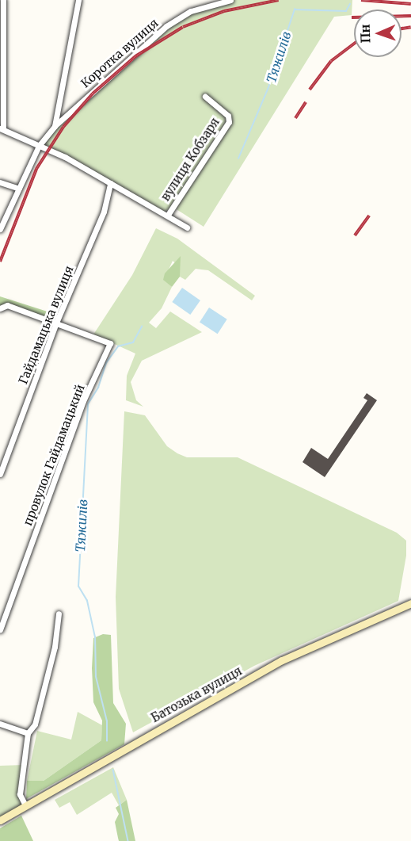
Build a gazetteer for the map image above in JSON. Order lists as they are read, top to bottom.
{
  "streets": {
    "street": [
      "Коротка вулиця",
      "вулиця Кобзаря",
      "Гайдамацька вулиця",
      "провулок Гайдамацький",
      "Батозька вулиця"
    ]
  },
  "crossings": [
    ["Гайдамацька вулиця", "провулок Гайдамацький"]
  ],
  "water": ["Тяжилів"],
  "north": "left"
}
